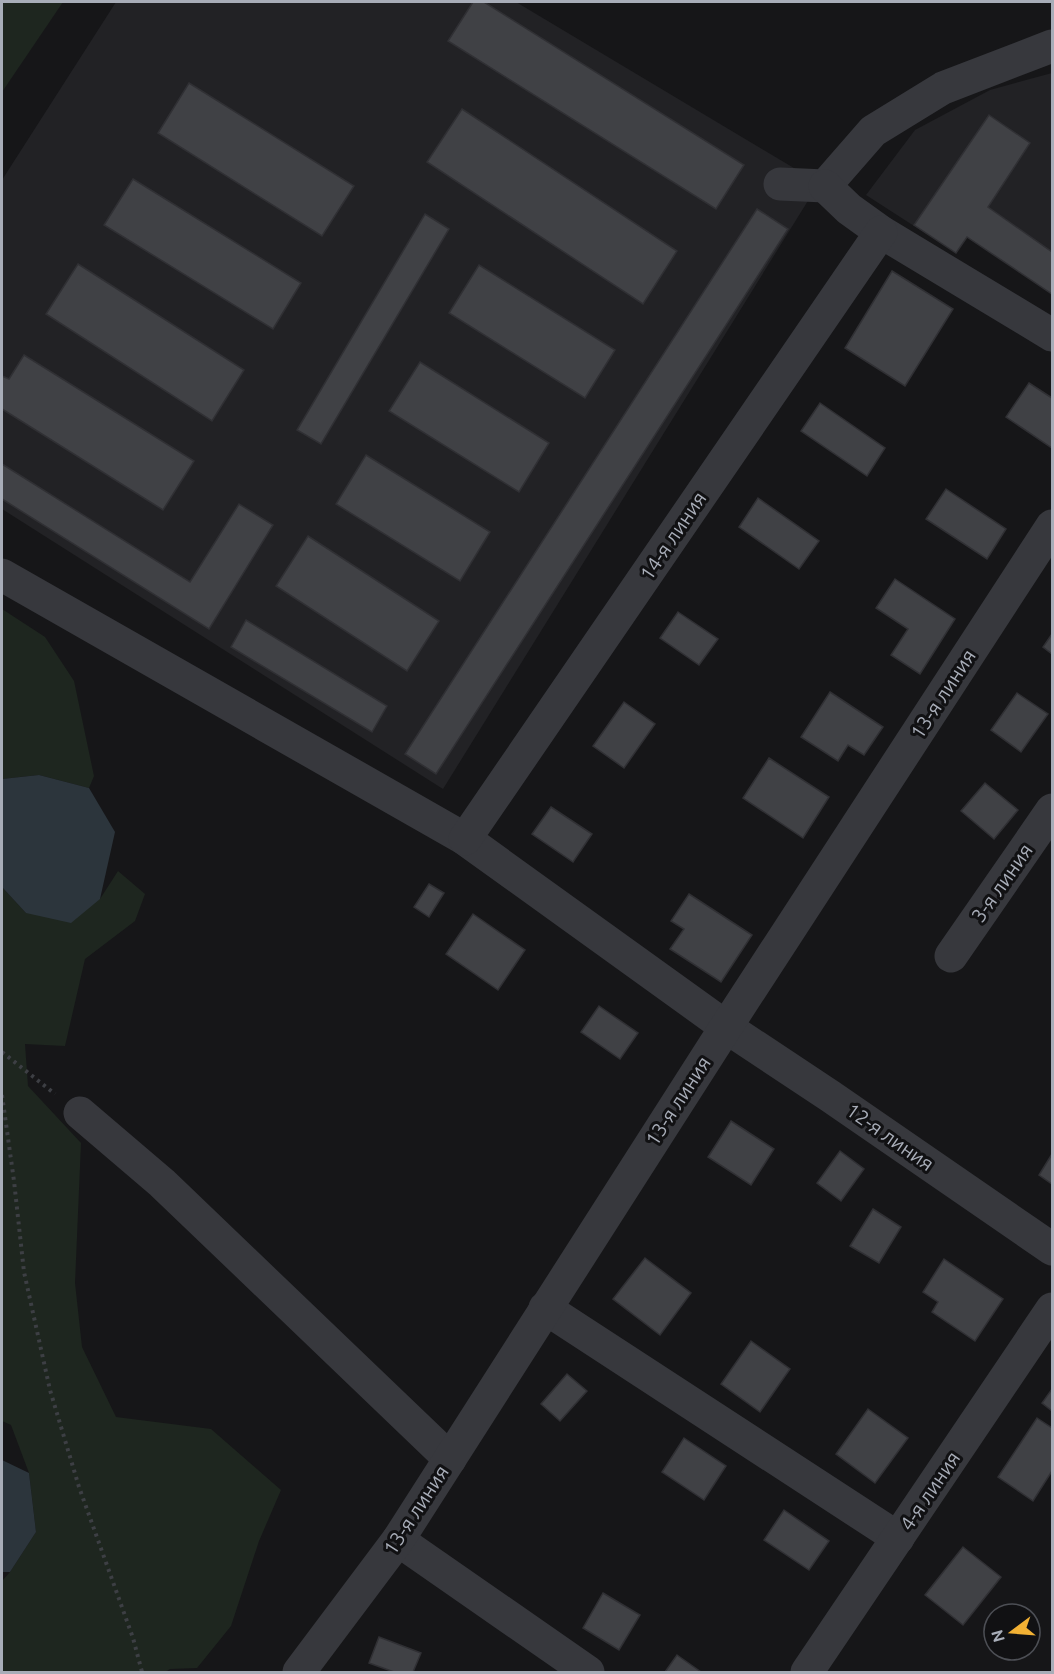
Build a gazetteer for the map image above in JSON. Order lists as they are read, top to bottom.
{
  "streets": {
    "street": [
      "14-я линия",
      "13-я линия",
      "3-я линия",
      "12-я линия",
      "4-я линия"
    ]
  },
  "crossings": [
    ["14-я линия", "12-я линия"],
    ["13-я линия", "12-я линия"]
  ],
  "north": "left"
}
